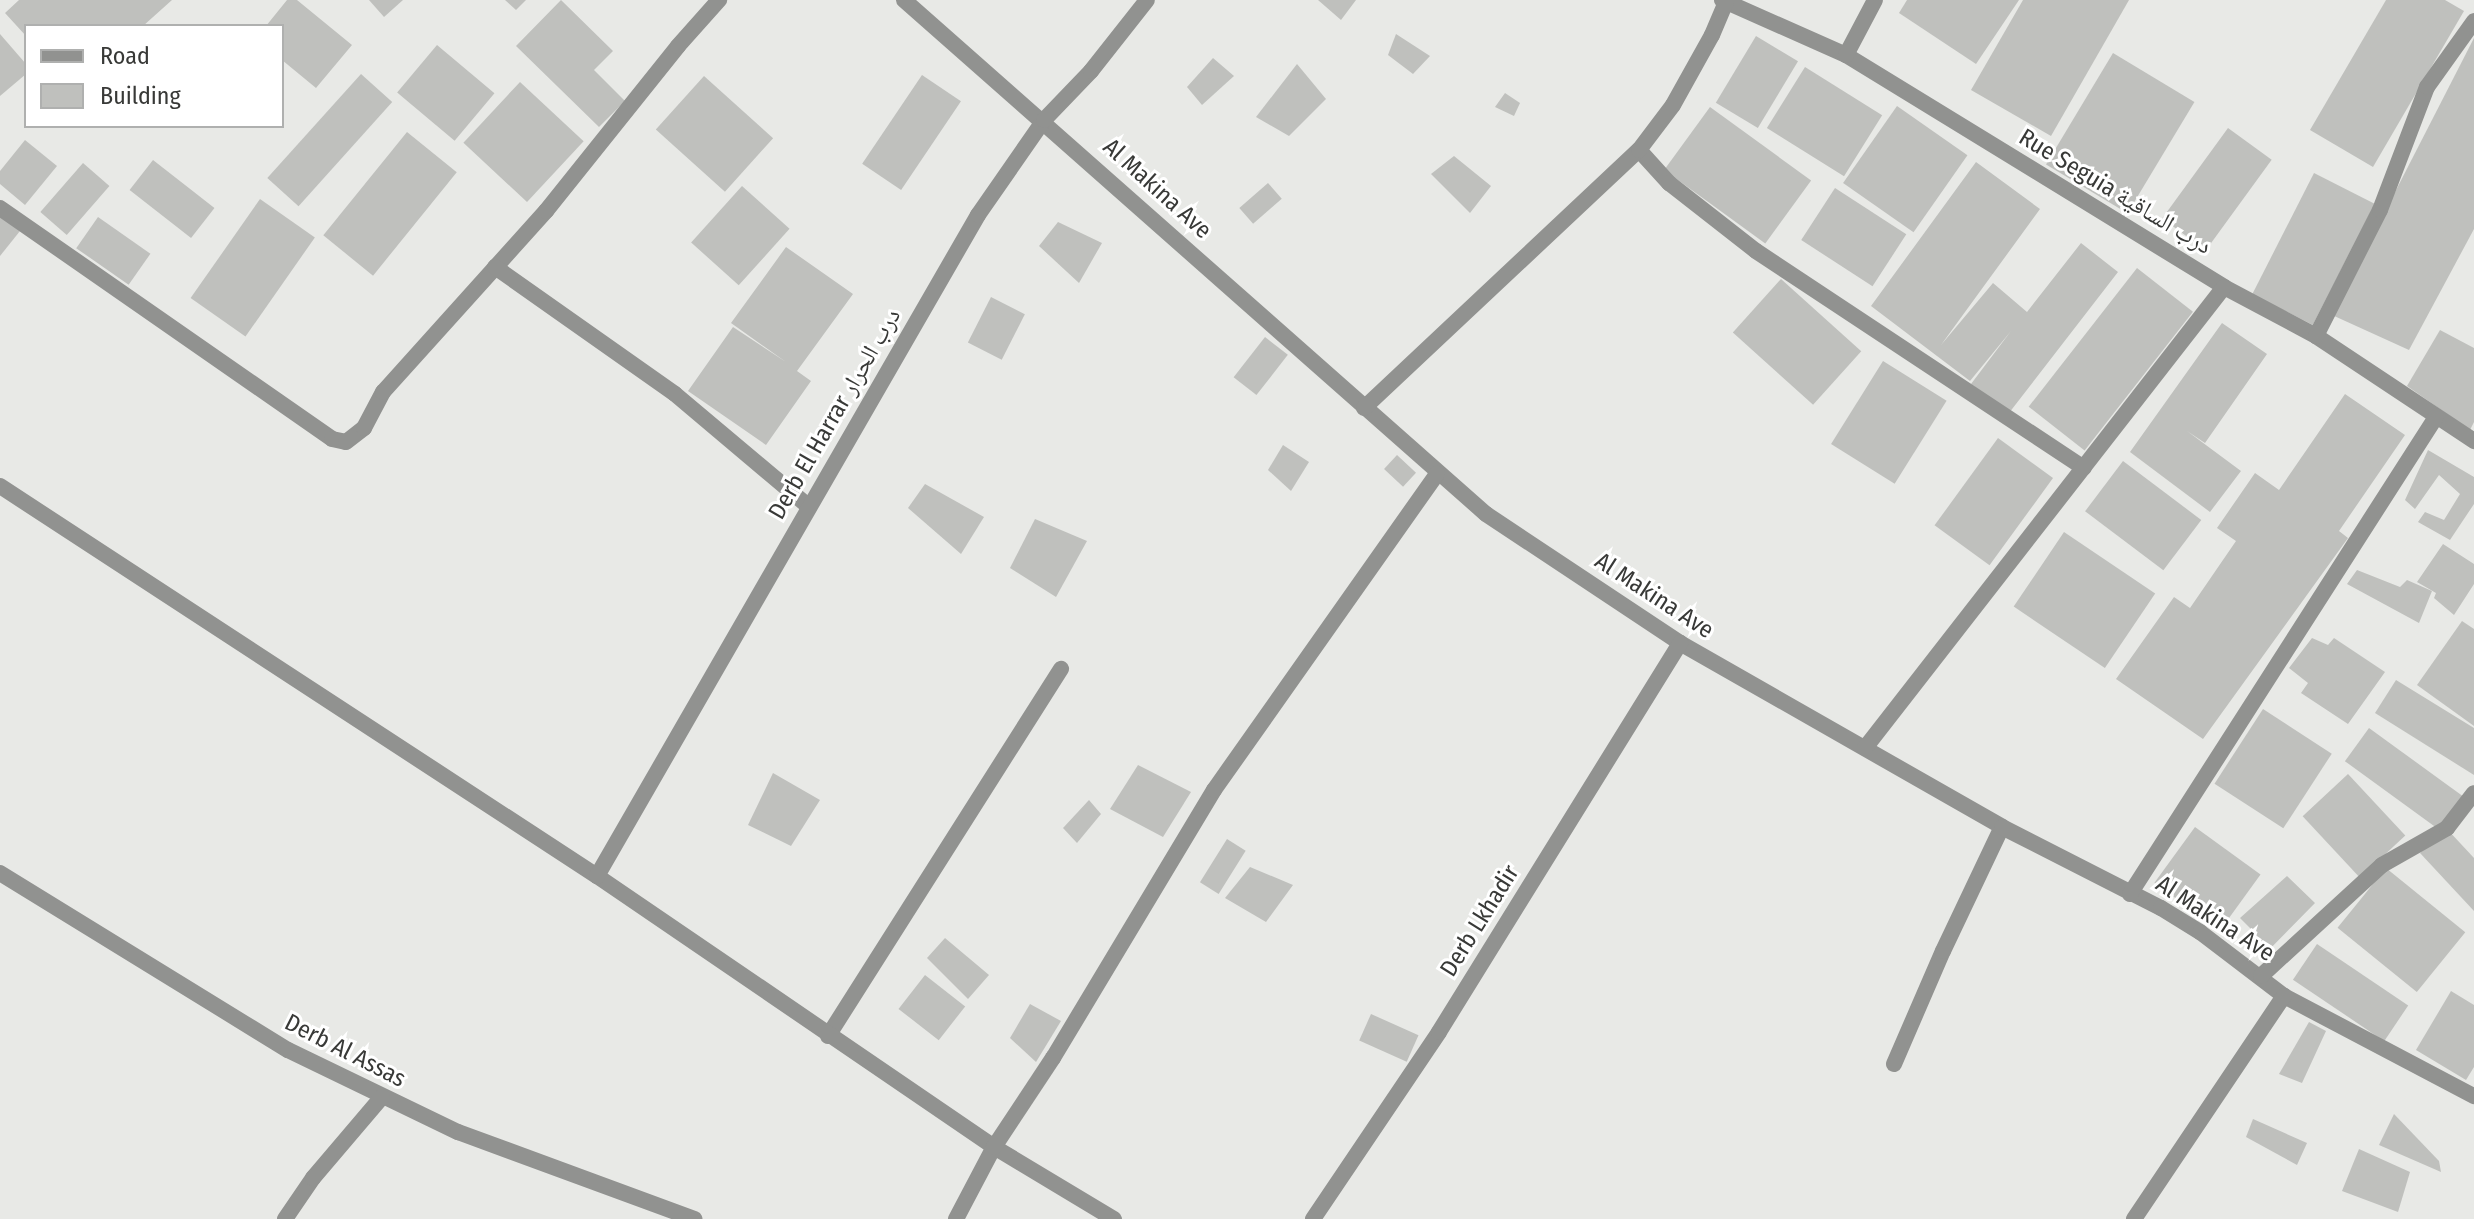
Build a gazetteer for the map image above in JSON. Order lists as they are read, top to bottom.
{
  "streets": {
    "street": [
      "Al Makina Ave",
      "Rue Seguia درب الساقية",
      "Derb El Harrar درب الحرار",
      "Derb Lkhadir",
      "Derb Al Assas"
    ]
  },
  "crossings": [
    ["Al Makina Ave", "Derb El Harrar درب الحرار"],
    ["Al Makina Ave", "Derb Lkhadir"]
  ],
  "legend": ["Road", "Building"]
}
